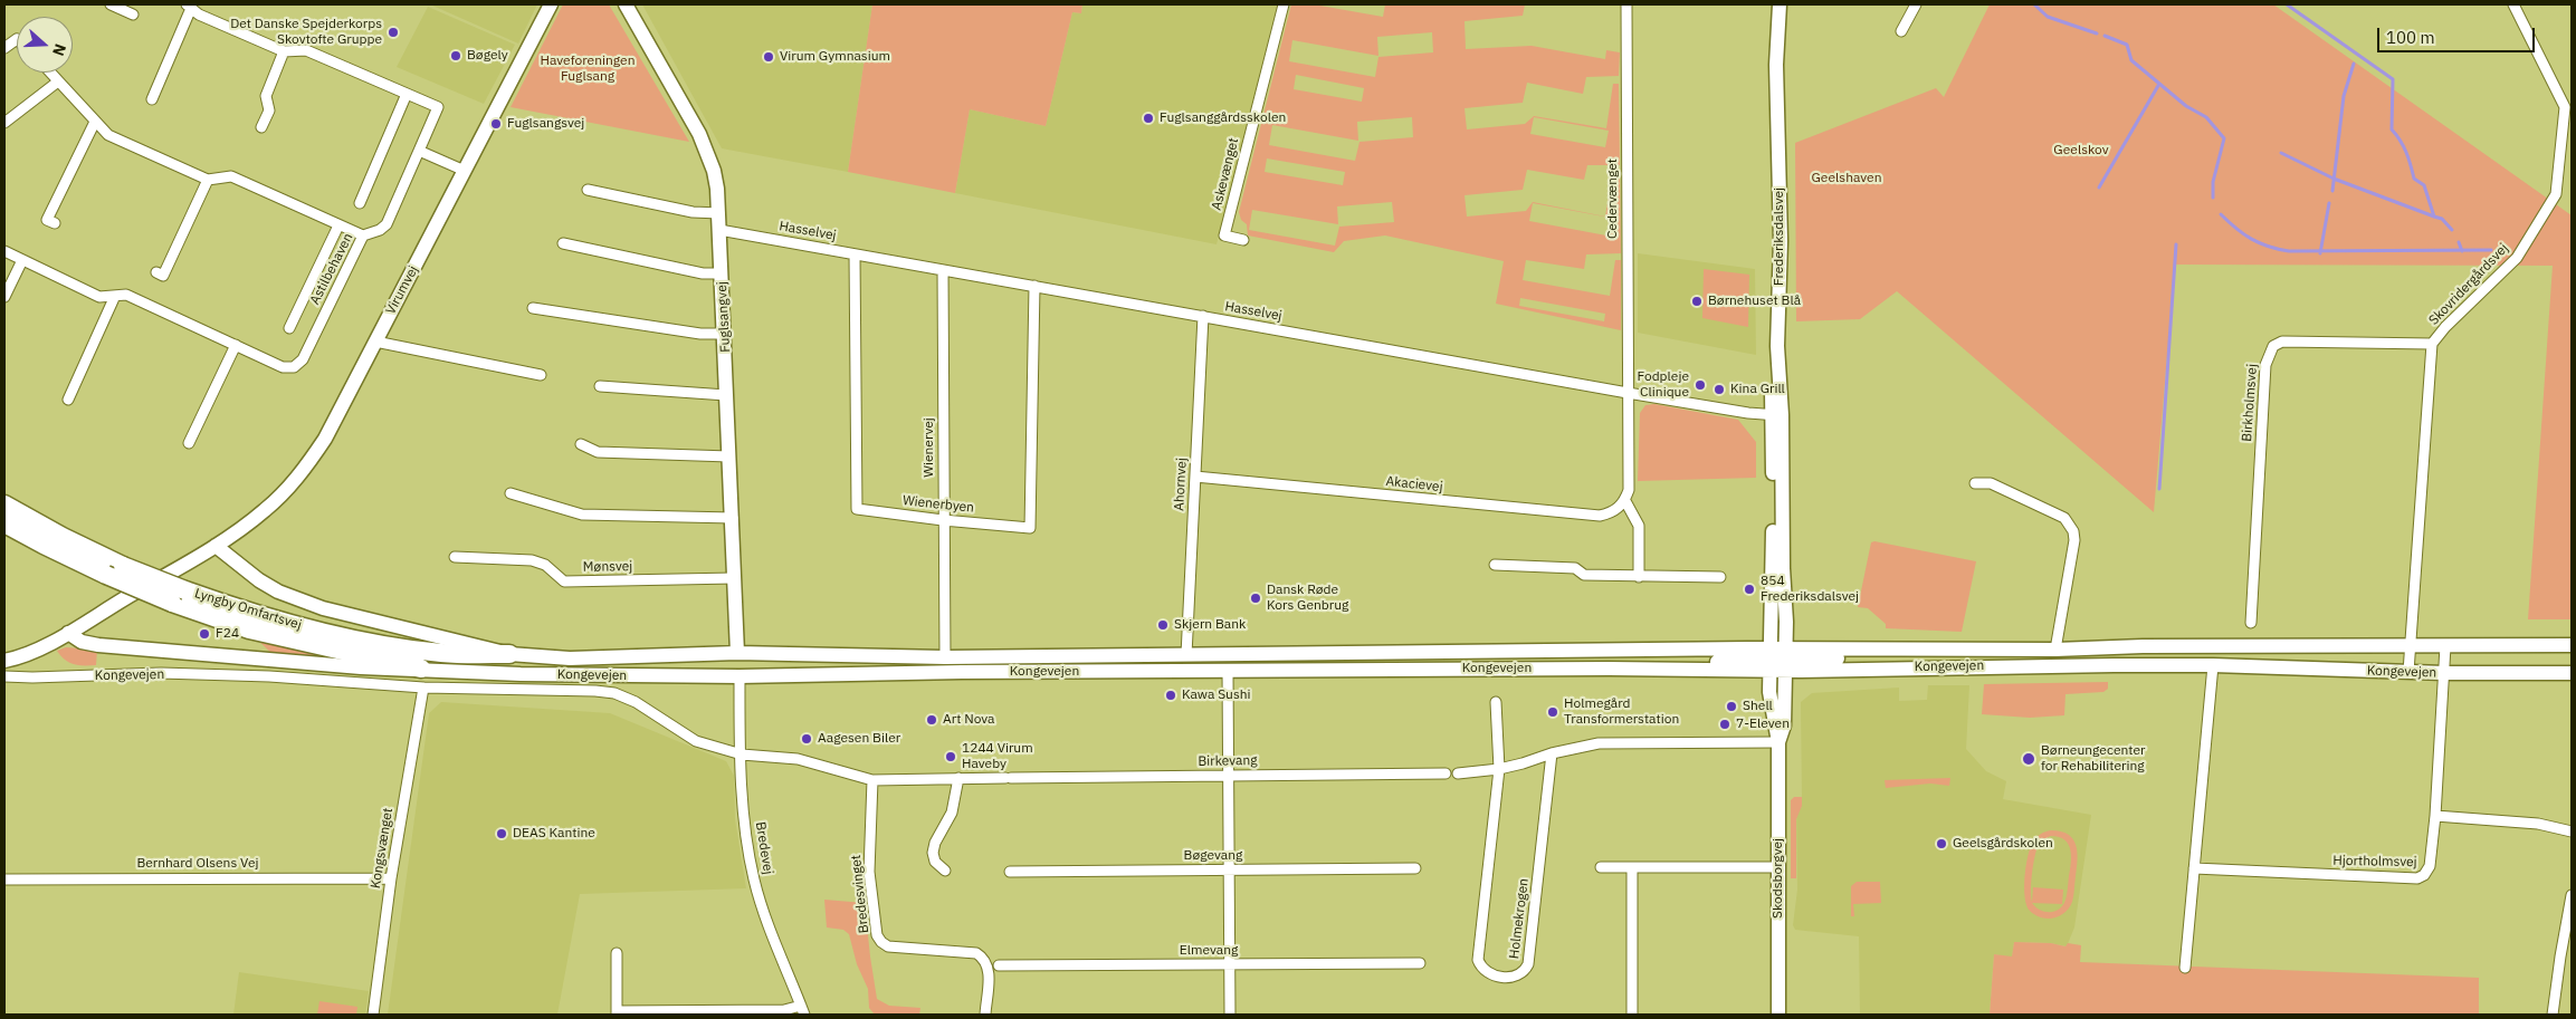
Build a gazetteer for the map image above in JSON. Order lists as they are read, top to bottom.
{
  "streets": {
    "highway": ["Lyngby Omfartsvej"],
    "main road": [
      "Frederiksdalsvej",
      "Virumvej",
      "Fuglsangvej",
      "Kongevejen",
      "Skodsborgvej"
    ],
    "street": [
      "Askevænget",
      "Cedervænget",
      "Hasselvej",
      "Astilbehaven",
      "Skovridergårdsvej",
      "Birkholmsvej",
      "Wienervej",
      "Ahornvej",
      "Akacievej",
      "Wienerbyen",
      "Mønsvej",
      "Birkevang",
      "Kongsvænget",
      "Bredevej",
      "Bøgevang",
      "Hjortholmsvej",
      "Bernhard Olsens Vej",
      "Bredesvinget",
      "Holmekrogen",
      "Elmevang"
    ]
  },
  "crossings": [
    ["Cedervænget", "Hasselvej"],
    ["Hasselvej", "Frederiksdalsvej"],
    ["Hasselvej", "Fuglsangvej"],
    ["Hasselvej", "Wienervej"],
    ["Hasselvej", "Ahornvej"],
    ["Hasselvej", "Wienerbyen"],
    ["Frederiksdalsvej", "Kongevejen"],
    ["Frederiksdalsvej", "Skodsborgvej"],
    ["Skovridergårdsvej", "Birkholmsvej"],
    ["Skovridergårdsvej", "Kongevejen"],
    ["Virumvej", "Kongevejen"],
    ["Fuglsangvej", "Mønsvej"],
    ["Fuglsangvej", "Kongevejen"],
    ["Wienervej", "Wienerbyen"],
    ["Wienervej", "Kongevejen"],
    ["Ahornvej", "Akacievej"],
    ["Ahornvej", "Kongevejen"],
    ["Lyngby Omfartsvej", "Kongevejen"],
    ["Kongevejen", "Kongsvænget"],
    ["Kongevejen", "Bredevej"],
    ["Kongevejen", "Hjortholmsvej"],
    ["Kongevejen", "Skodsborgvej"],
    ["Kongsvænget", "Bernhard Olsens Vej"]
  ],
  "parks": ["Haveforeningen Fuglsang", "Geelskov", "Geelshaven"],
  "places": [
    "Det Danske Spejderkorps Skovtofte Gruppe",
    "Bøgely",
    "Virum Gymnasium",
    "Fuglsanggårdsskolen",
    "Fuglsangsvej",
    "Børnehuset Blå",
    "Fodpleje Clinique",
    "Kina Grill",
    "854 Frederiksdalsvej",
    "Dansk Røde Kors Genbrug",
    "Skjern Bank",
    "F24",
    "Kawa Sushi",
    "Shell",
    "Holmegård Transformerstation",
    "Art Nova",
    "7-Eleven",
    "Aagesen Biler",
    "1244 Virum Haveby",
    "Børneungecenter for Rehabilitering",
    "DEAS Kantine",
    "Geelsgårdskolen"
  ],
  "scale_bar": "100 m",
  "north": "right"
}
